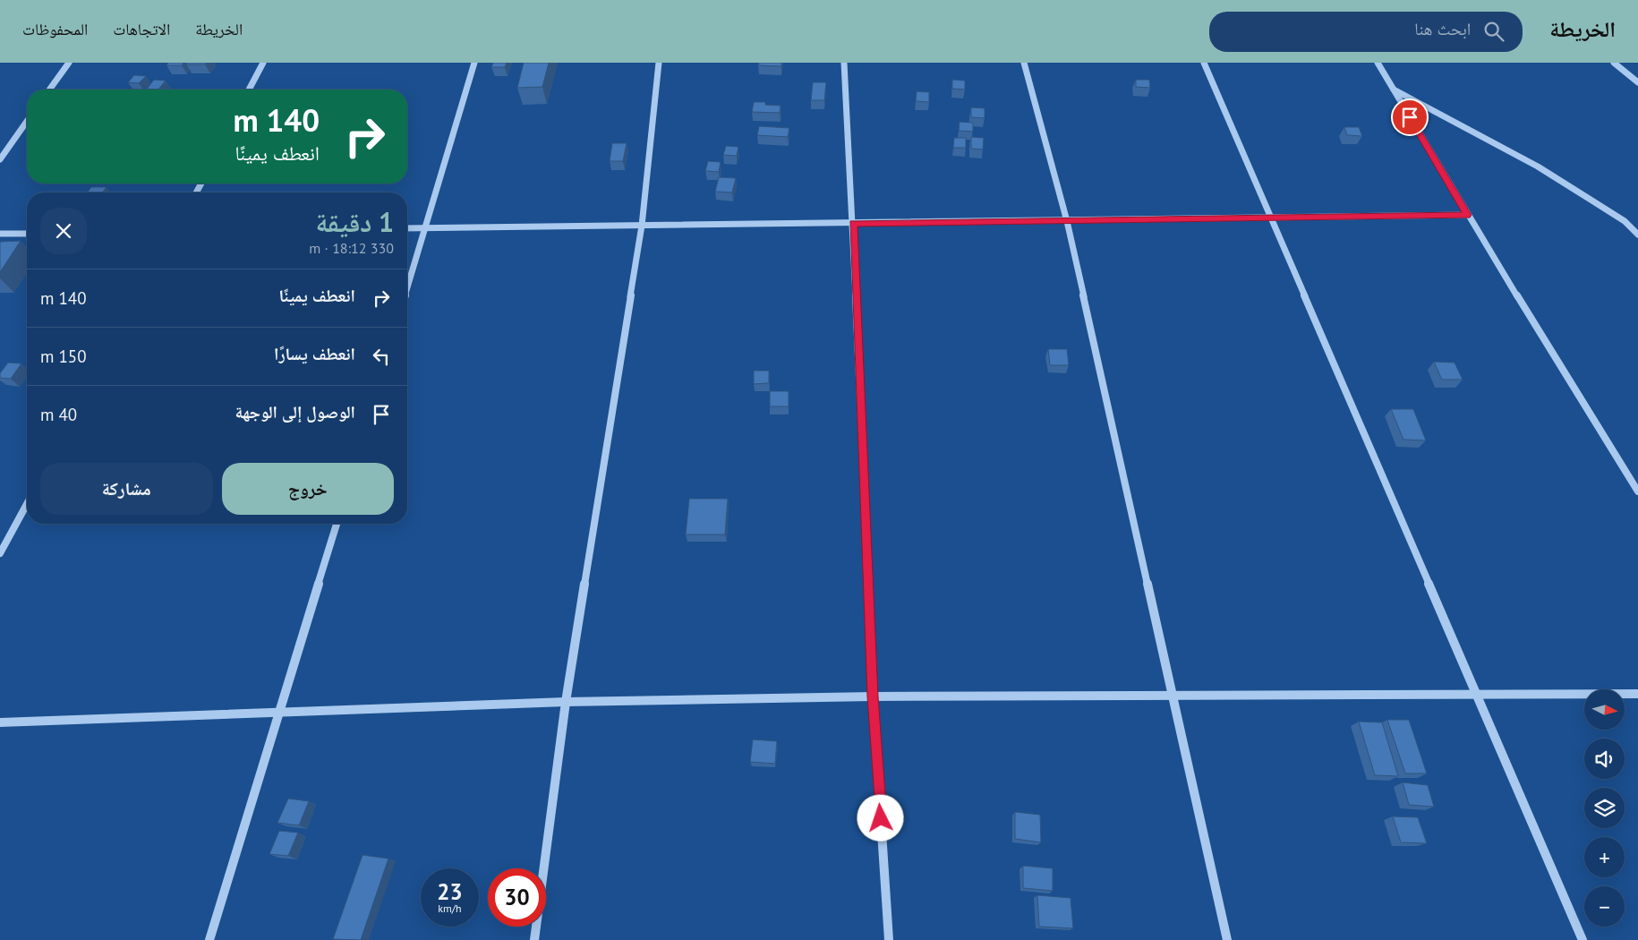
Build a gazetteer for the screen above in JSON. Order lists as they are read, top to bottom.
{
  "north": "right",
  "page": {
    "header": "الخريطة",
    "search": "ابحث هنا",
    "nav": ["الخريطة", "الاتجاهات", "المحفوظات"],
    "turn": ["140 m", "انعطف يمينًا"],
    "heading": ["1 دقيقة", "330 m · 18:12"],
    "list": [
      {
        "name": "انعطف يمينًا",
        "value": "140 m"
      },
      {
        "name": "انعطف يسارًا",
        "value": "150 m"
      },
      {
        "name": "الوصول إلى الوجهة",
        "value": "40 m"
      }
    ],
    "buttons": ["خروج", "مشاركة"],
    "map_buttons": ["+", "−"],
    "speed": "23 km/h",
    "limit": "30"
  }
}
